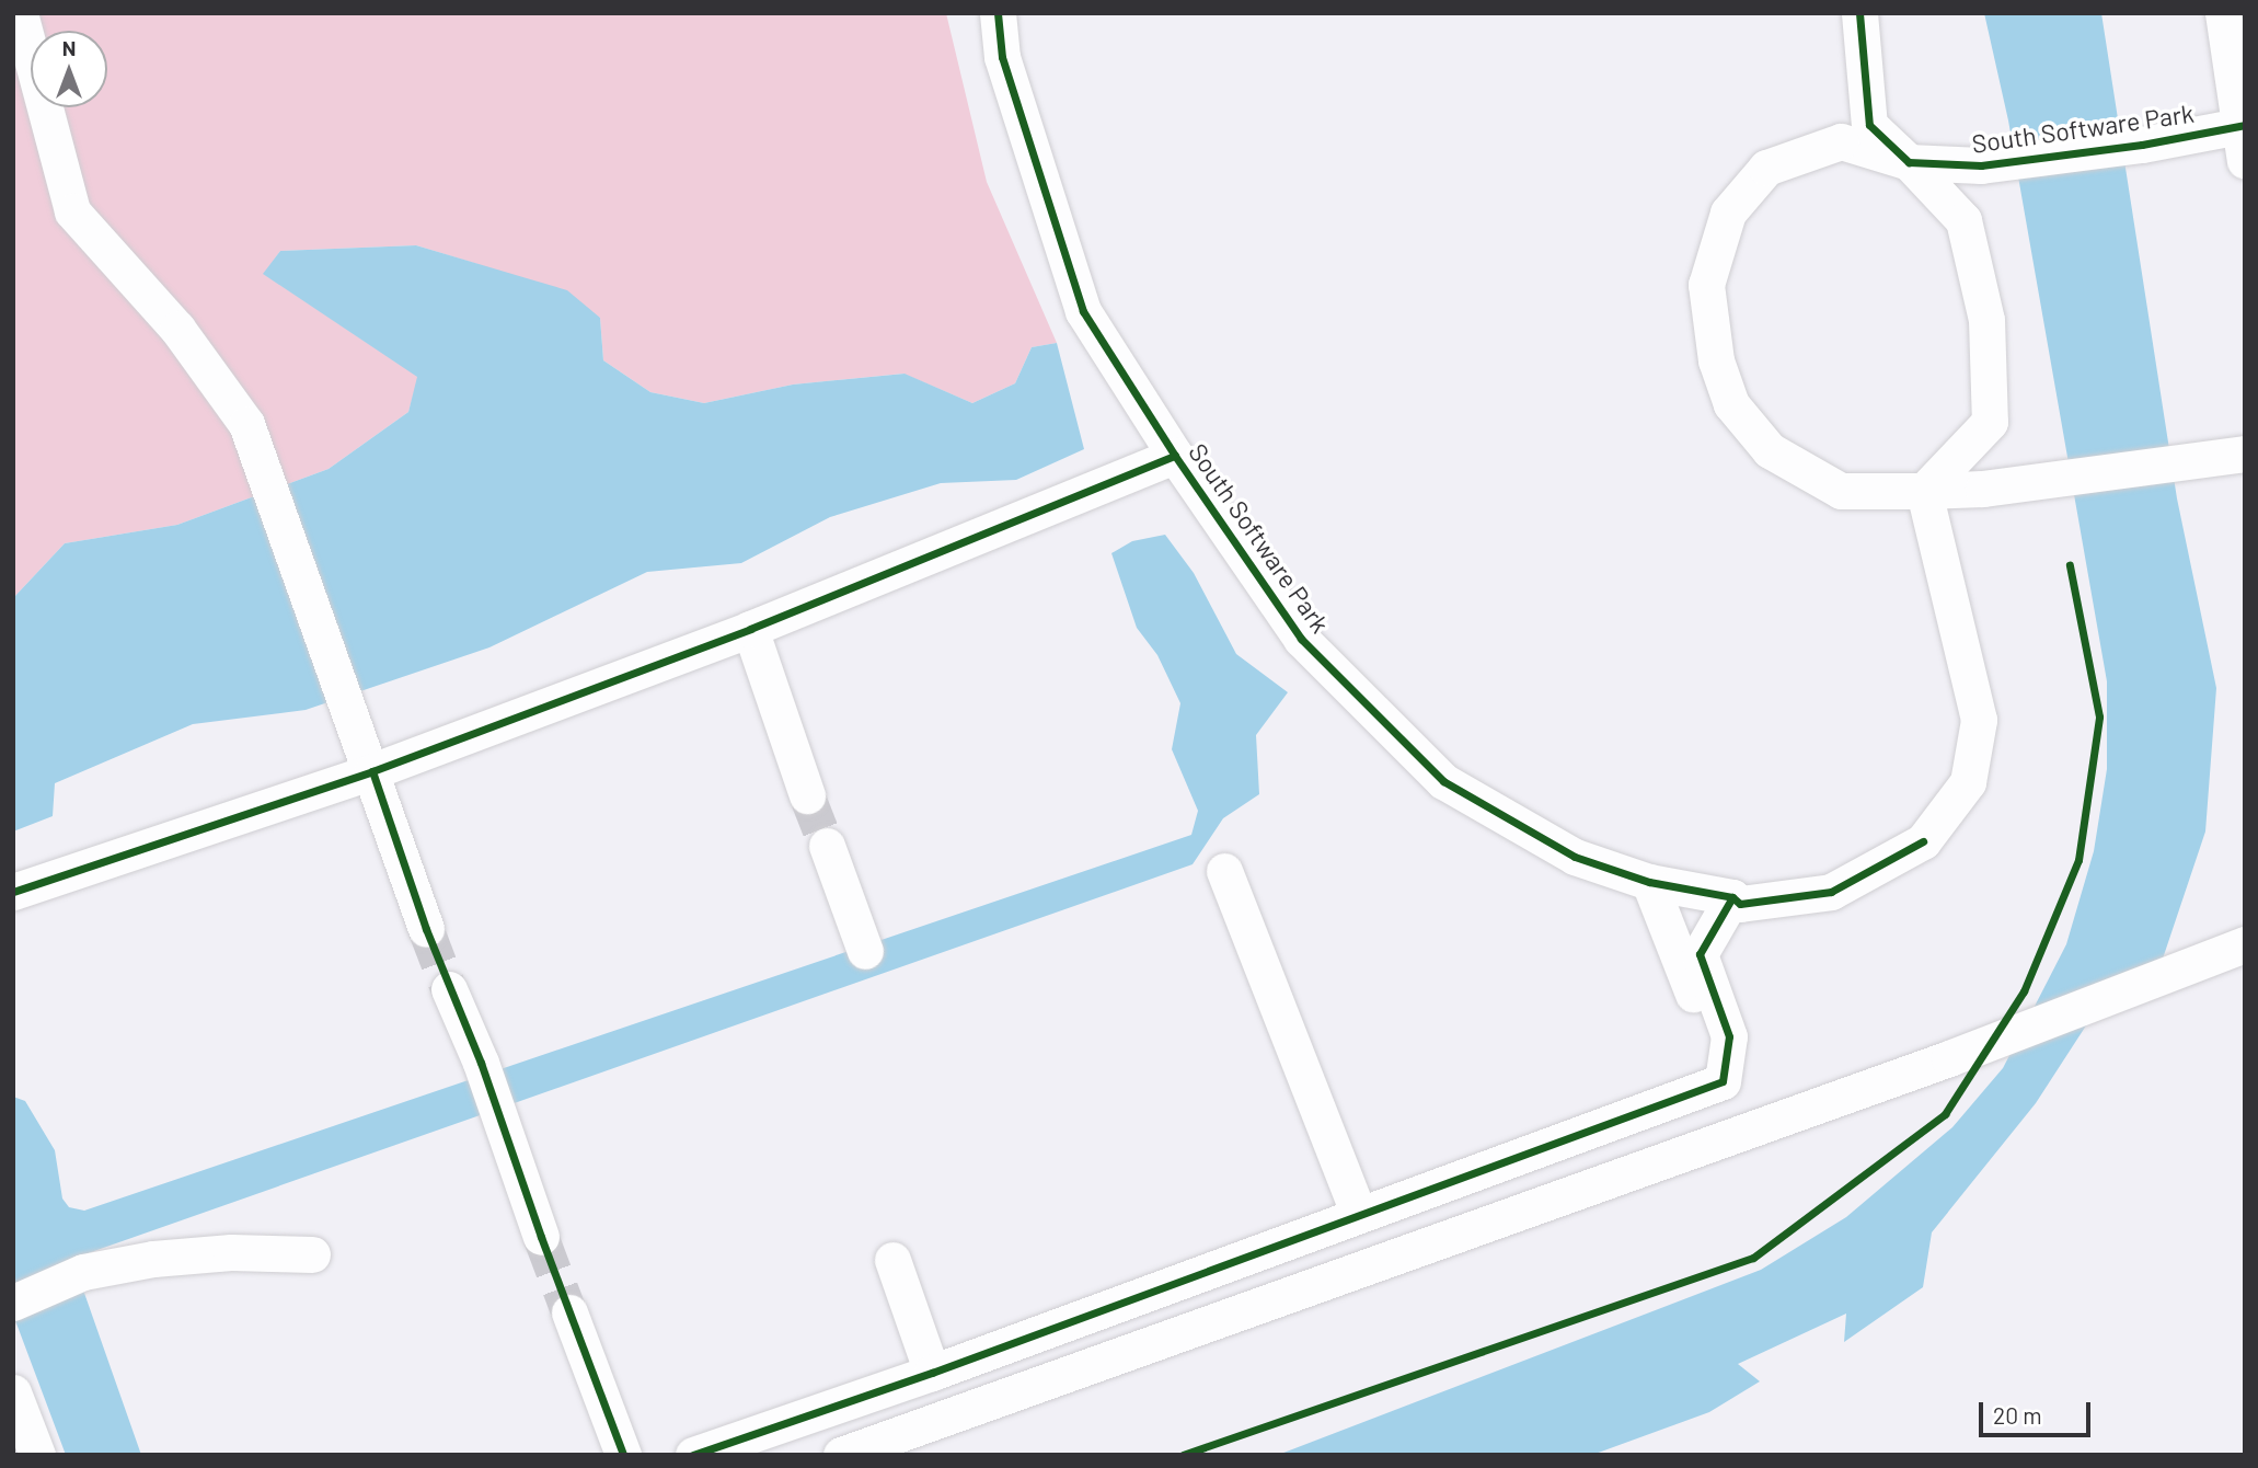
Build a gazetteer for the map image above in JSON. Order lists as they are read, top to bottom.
{
  "streets": {
    "street": ["South Software Park"]
  },
  "scale_bar": "20 m",
  "north": "top"
}
